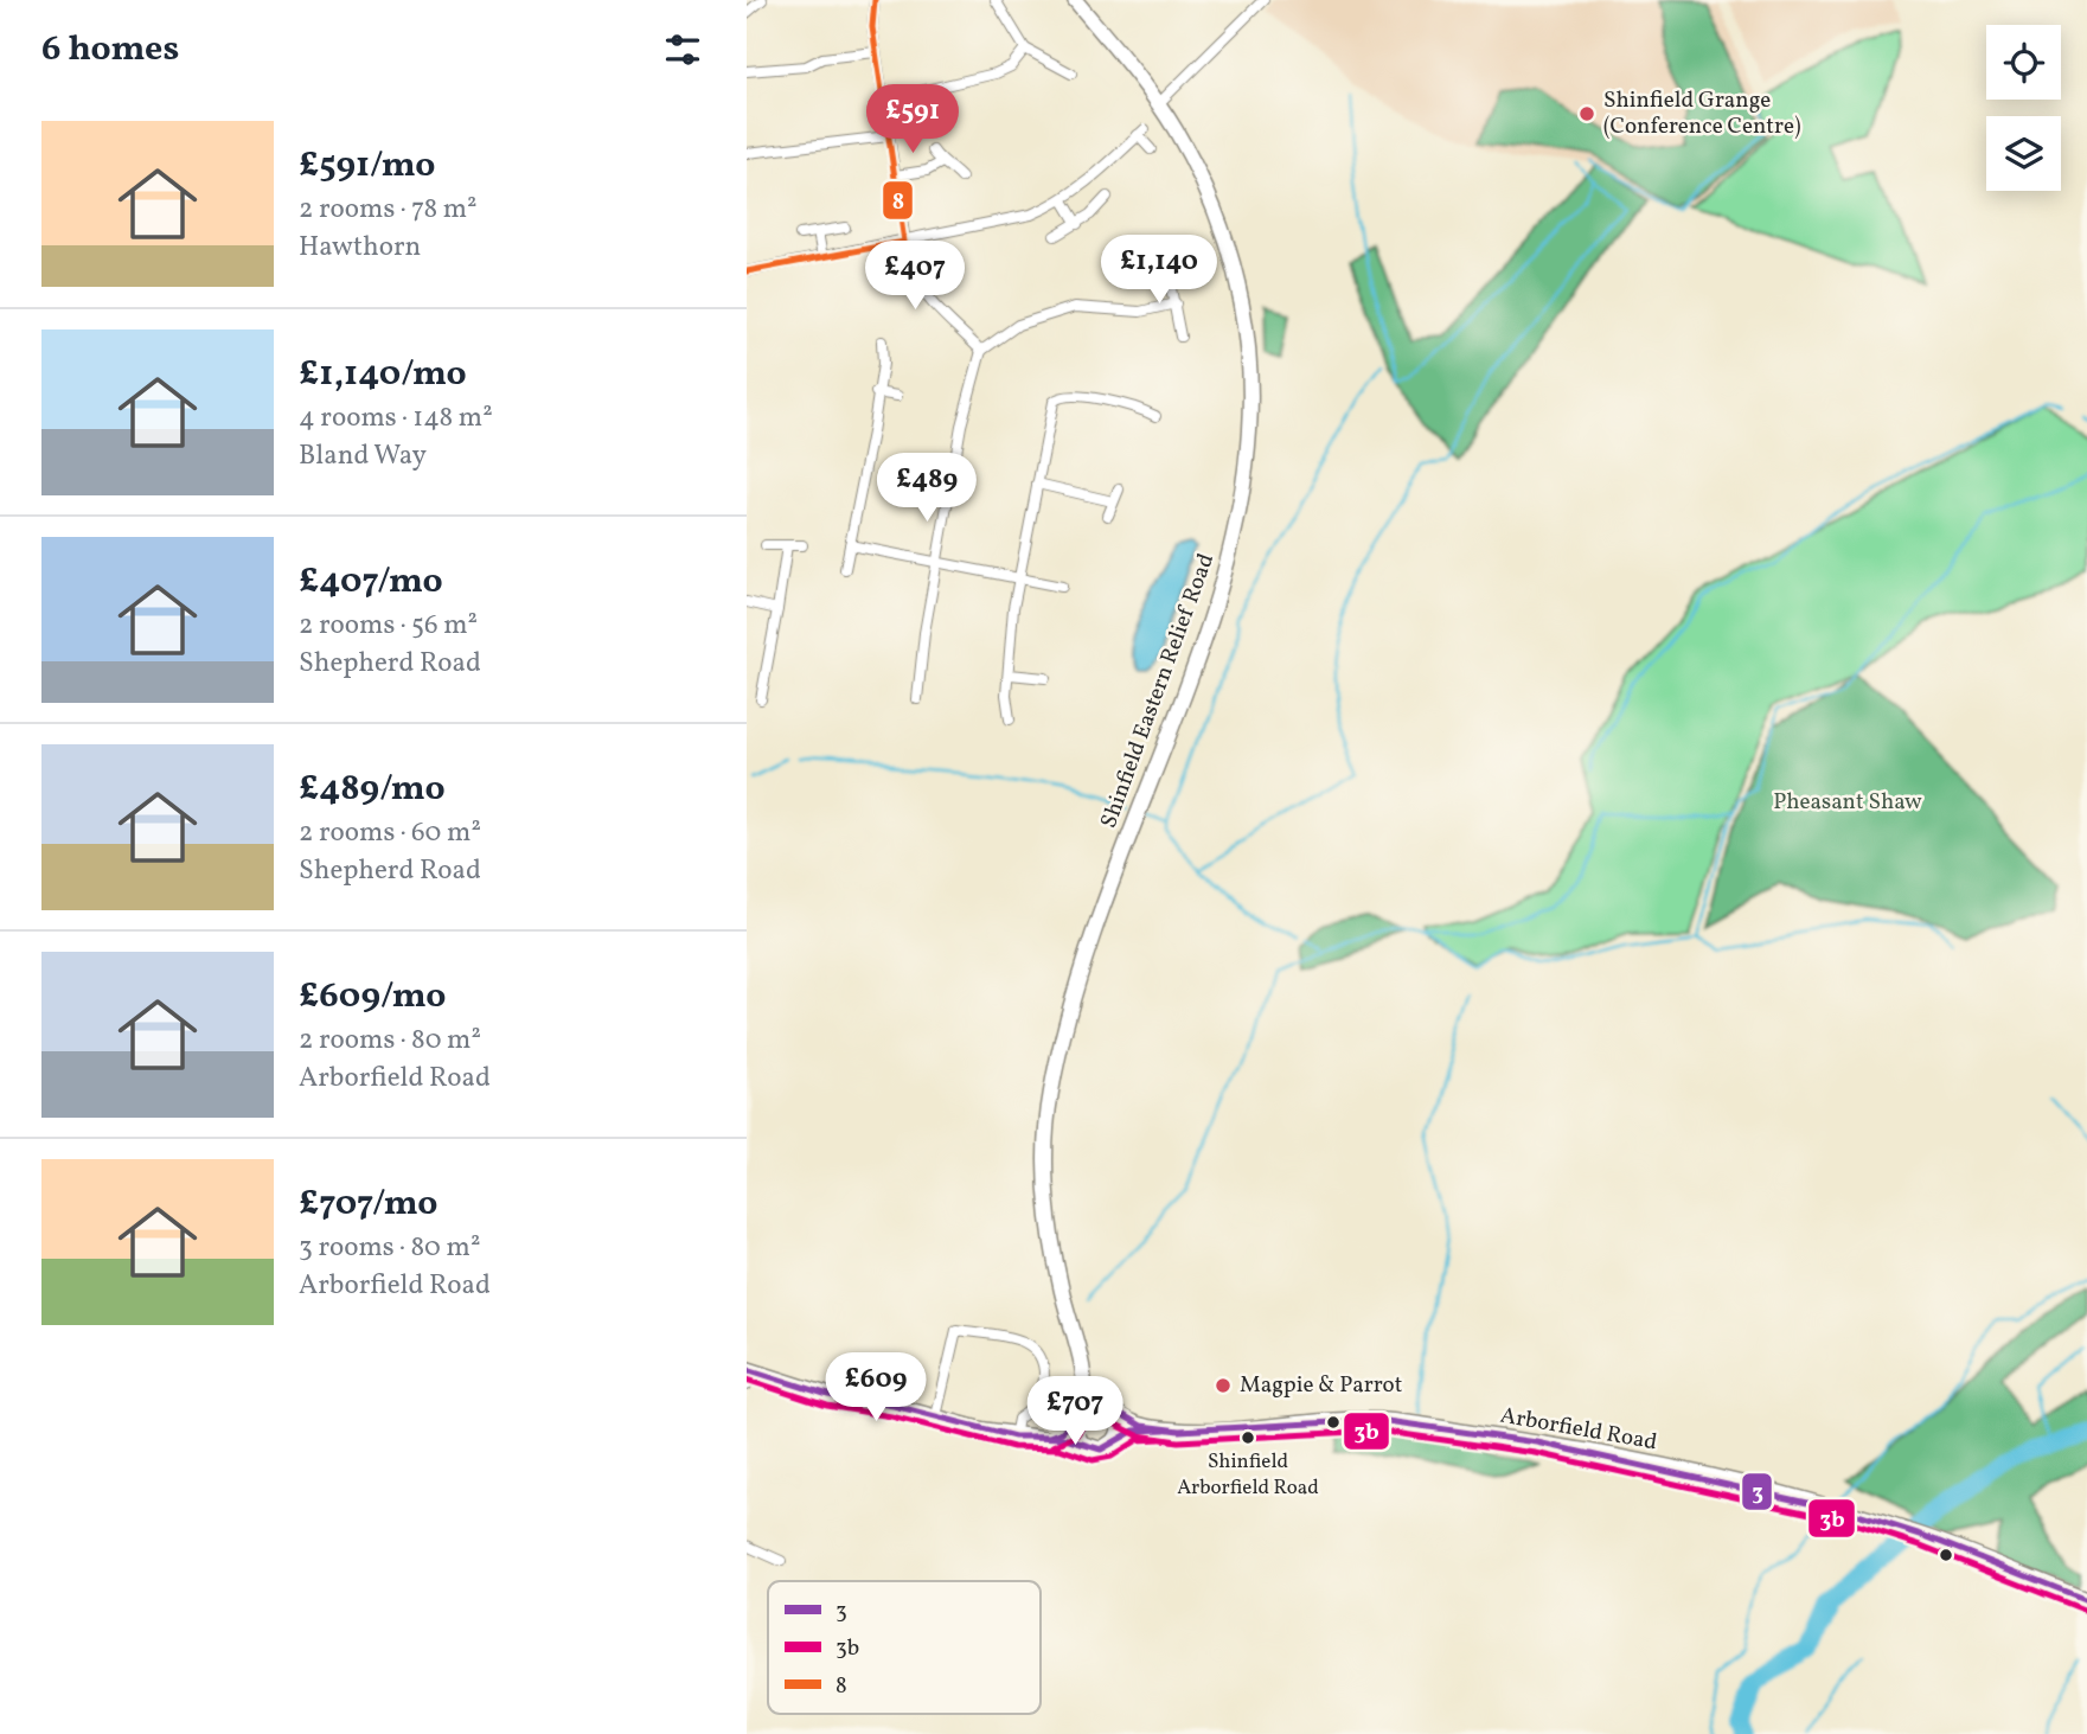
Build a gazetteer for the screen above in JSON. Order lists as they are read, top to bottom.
{
  "streets": {
    "main road": ["Shinfield Eastern Relief Road", "Arborfield Road"]
  },
  "crossings": [
    ["Shinfield Eastern Relief Road", "Arborfield Road"]
  ],
  "parks": ["Pheasant Shaw"],
  "places": ["Shinfield Grange (Conference Centre)", "Magpie & Parrot", "Shinfield Arborfield Road"],
  "lines": ["transit line 8", "transit line 3", "transit line 3b"],
  "legend": ["3", "3b", "8"],
  "page": {
    "heading": "6 homes",
    "price": [
      "£591",
      "£1,140",
      "£407",
      "£489",
      "£609",
      "£707"
    ],
    "list": [
      {
        "name": "£591/mo",
        "note": "2 rooms · 78 m² · Hawthorn"
      },
      {
        "name": "£1,140/mo",
        "note": "4 rooms · 148 m² · Bland Way"
      },
      {
        "name": "£407/mo",
        "note": "2 rooms · 56 m² · Shepherd Road"
      },
      {
        "name": "£489/mo",
        "note": "2 rooms · 60 m² · Shepherd Road"
      },
      {
        "name": "£609/mo",
        "note": "2 rooms · 80 m² · Arborfield Road"
      },
      {
        "name": "£707/mo",
        "note": "3 rooms · 80 m² · Arborfield Road"
      }
    ]
  }
}
